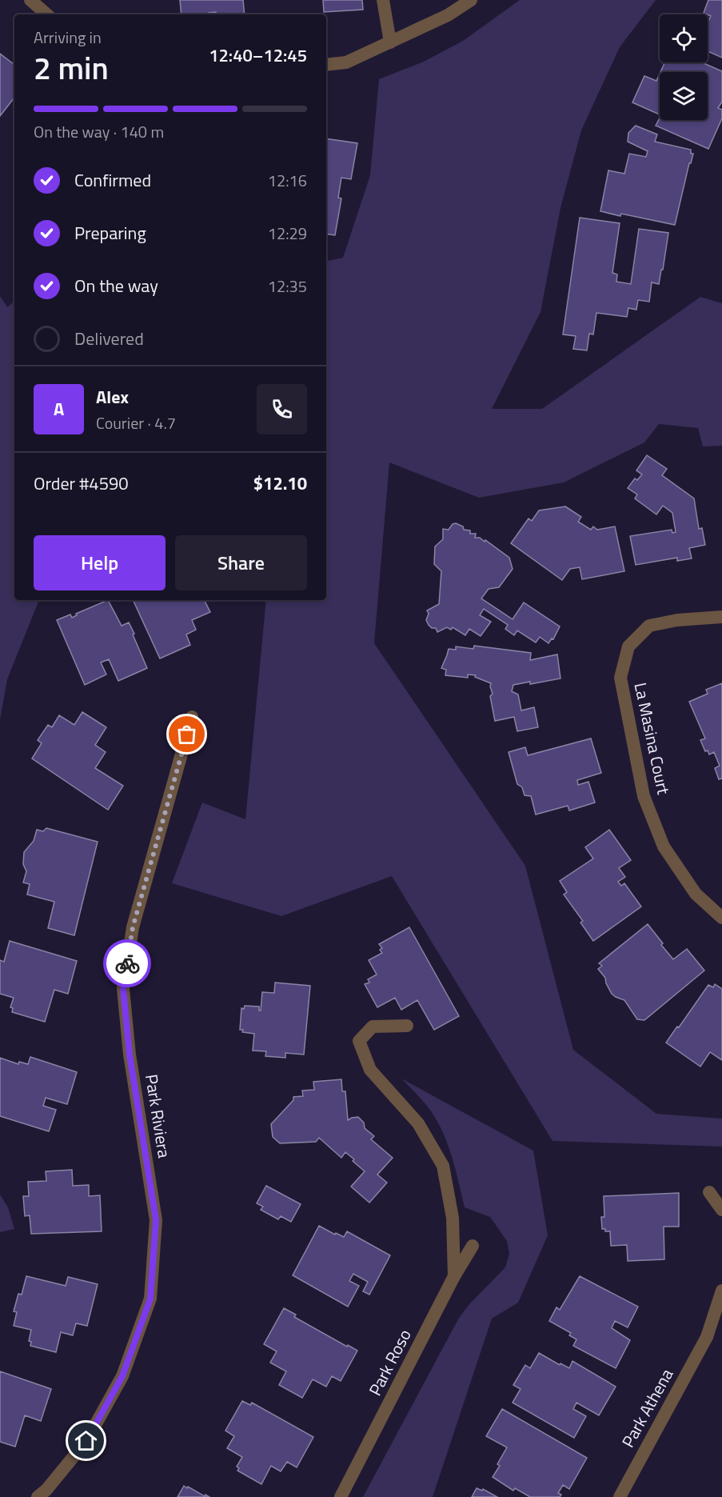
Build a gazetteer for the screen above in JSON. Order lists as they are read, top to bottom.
{
  "streets": {
    "street": [
      "La Masina Court",
      "Park Riviera",
      "Park Roso",
      "Park Athena"
    ]
  },
  "page": {
    "heading": ["2 min", "Arriving in", "12:40–12:45"],
    "panel": [
      "Alex",
      "Courier · 4.7",
      "Order #4590",
      "$12.10"
    ],
    "bar": "On the way · 140 m",
    "list": [
      ["Confirmed", "12:16"],
      ["Preparing", "12:29"],
      ["On the way", "12:35"],
      "Delivered"
    ],
    "round": "A",
    "buttons": ["Help", "Share"]
  }
}
